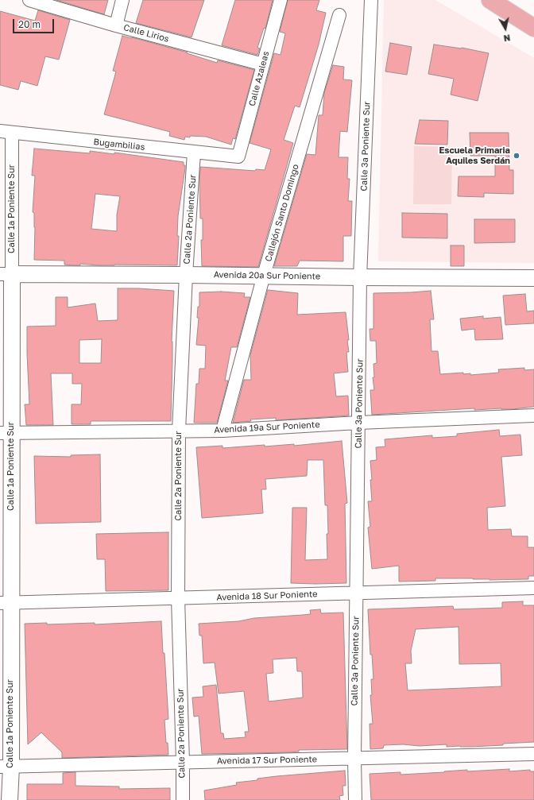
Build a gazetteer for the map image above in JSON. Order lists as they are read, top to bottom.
{
  "streets": {
    "street": [
      "Calle Lirios",
      "Calle Azaleas",
      "Bugambilias",
      "Calle 3a Poniente Sur",
      "Calle 1a Poniente Sur",
      "Callejón Santo Domingo",
      "Calle 2a Poniente Sur",
      "Avenida 20a Sur Poniente",
      "Avenida 19a Sur Poniente",
      "Avenida 18 Sur Poniente",
      "Avenida 17 Sur Poniente"
    ]
  },
  "crossings": [
    ["Calle Lirios", "Calle Azaleas"],
    ["Calle Azaleas", "Bugambilias"],
    ["Bugambilias", "Calle 1a Poniente Sur"],
    ["Bugambilias", "Calle 2a Poniente Sur"],
    ["Calle 3a Poniente Sur", "Avenida 20a Sur Poniente"],
    ["Calle 3a Poniente Sur", "Avenida 19a Sur Poniente"],
    ["Calle 3a Poniente Sur", "Avenida 18 Sur Poniente"],
    ["Calle 3a Poniente Sur", "Avenida 17 Sur Poniente"],
    ["Calle 1a Poniente Sur", "Avenida 20a Sur Poniente"],
    ["Calle 1a Poniente Sur", "Avenida 19a Sur Poniente"],
    ["Calle 1a Poniente Sur", "Avenida 18 Sur Poniente"],
    ["Calle 1a Poniente Sur", "Avenida 17 Sur Poniente"],
    ["Callejón Santo Domingo", "Avenida 20a Sur Poniente"],
    ["Callejón Santo Domingo", "Avenida 19a Sur Poniente"],
    ["Calle 2a Poniente Sur", "Avenida 20a Sur Poniente"],
    ["Calle 2a Poniente Sur", "Avenida 19a Sur Poniente"],
    ["Calle 2a Poniente Sur", "Avenida 18 Sur Poniente"],
    ["Calle 2a Poniente Sur", "Avenida 17 Sur Poniente"]
  ],
  "places": ["Escuela Primaria Aquiles Serdán"],
  "scale_bar": "20 m",
  "north": "bottom"
}
